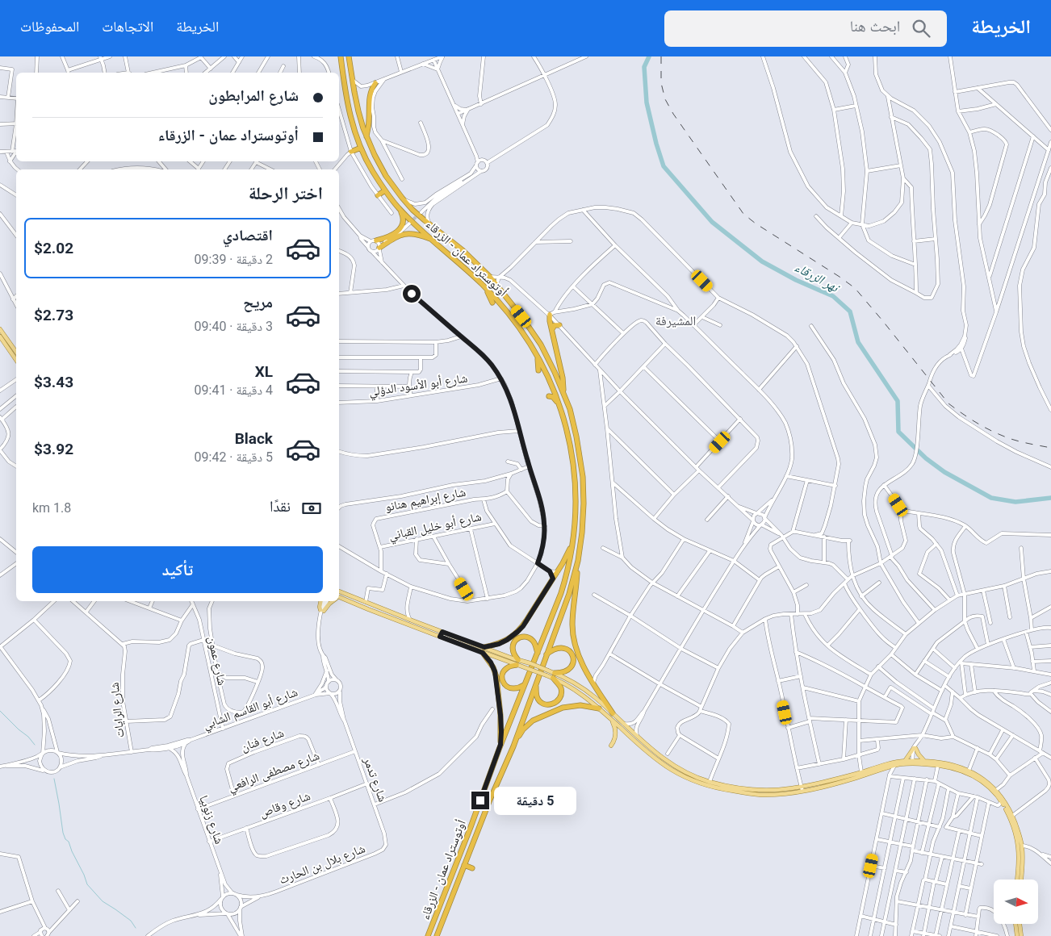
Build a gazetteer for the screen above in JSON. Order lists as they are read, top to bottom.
{
  "streets": {
    "highway": ["أوتوستراد عمان - الزرقاء"],
    "street": [
      "شارع أبو الأسود الدؤلي",
      "شارع إبراهيم هنانو",
      "شارع أبو خليل القباني",
      "شارع عمون",
      "شارع أبو القاسم الشابي",
      "شارع الرايات",
      "شارع فنان",
      "شارع مصطفى الرافعي",
      "شارع تدمر",
      "شارع وقاص",
      "شارع زنوبيا",
      "شارع بلال بن الحارث"
    ]
  },
  "crossings": [
    ["شارع إبراهيم هنانو", "شارع أبو خليل القباني"],
    ["شارع عمون", "شارع أبو القاسم الشابي"],
    ["شارع أبو القاسم الشابي", "شارع الرايات"],
    ["شارع أبو القاسم الشابي", "شارع تدمر"],
    ["شارع أبو القاسم الشابي", "شارع زنوبيا"],
    ["شارع فنان", "شارع مصطفى الرافعي"],
    ["شارع مصطفى الرافعي", "شارع تدمر"],
    ["شارع مصطفى الرافعي", "شارع زنوبيا"],
    ["شارع تدمر", "شارع وقاص"],
    ["شارع تدمر", "شارع بلال بن الحارث"],
    ["شارع وقاص", "شارع زنوبيا"],
    ["شارع زنوبيا", "شارع بلال بن الحارث"]
  ],
  "districts": ["المشيرفة"],
  "water": ["نهر الزرقاء"],
  "north": "right",
  "page": {
    "header": "الخريطة",
    "search": "ابحث هنا",
    "nav": ["الخريطة", "الاتجاهات", "المحفوظات"],
    "banner": ["شارع المرابطون", "أوتوستراد عمان - الزرقاء"],
    "heading": "اختر الرحلة",
    "list": [
      {
        "name": "اقتصادي",
        "note": "2 دقيقة · 09:39",
        "value": "$2.02"
      },
      {
        "name": "مريح",
        "note": "3 دقيقة · 09:40",
        "value": "$2.73"
      },
      {
        "name": "XL",
        "note": "4 دقيقة · 09:41",
        "value": "$3.43"
      },
      {
        "name": "Black",
        "note": "5 دقيقة · 09:42",
        "value": "$3.92"
      }
    ],
    "pay": ["نقدًا", "1.8 km"],
    "buttons": "تأكيد",
    "bubble": "5 دقيقة"
  }
}
